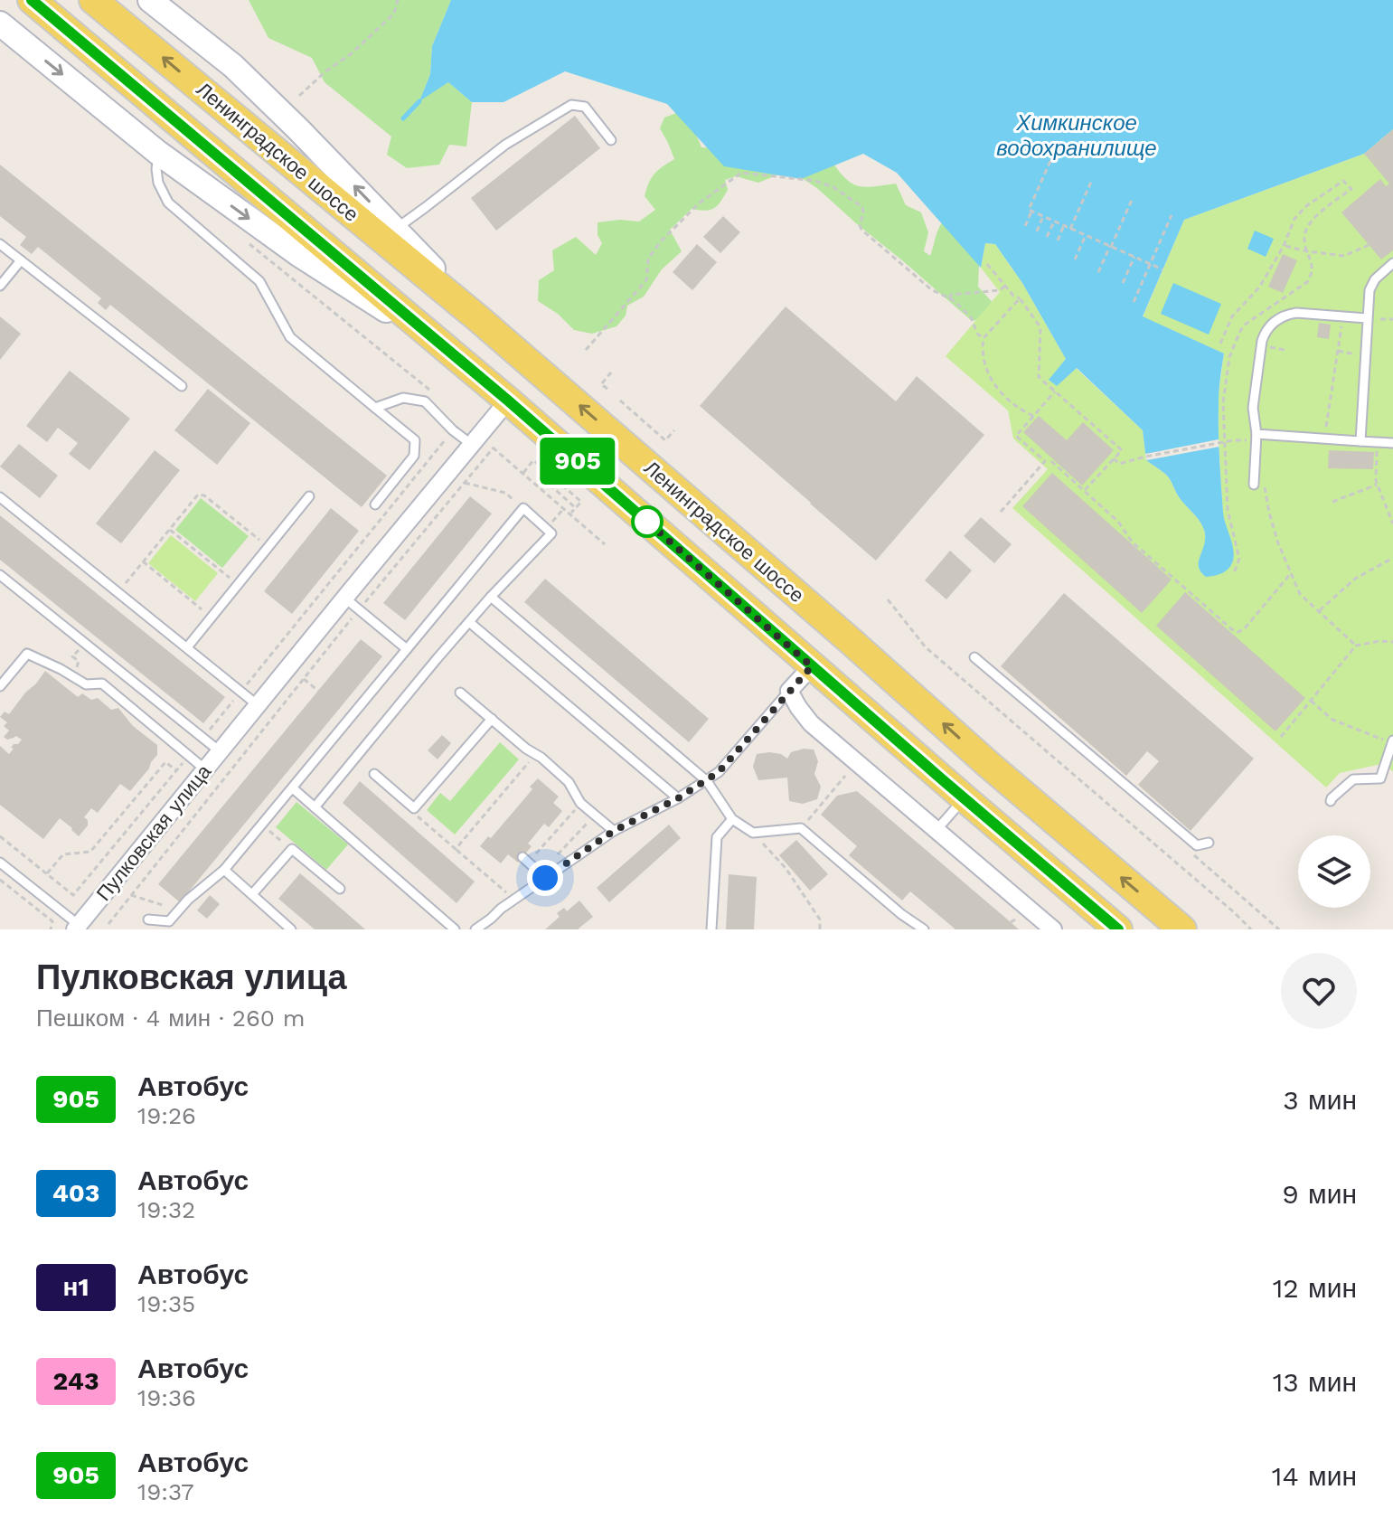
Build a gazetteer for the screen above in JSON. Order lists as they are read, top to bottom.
{
  "streets": {
    "main road": ["Ленинградское шоссе"],
    "street": ["Пулковская улица"]
  },
  "crossings": [
    ["Ленинградское шоссе", "Пулковская улица"]
  ],
  "water": ["Химкинское водохранилище"],
  "lines": ["bus line 905"],
  "page": {
    "on_map": "905",
    "heading": ["Пулковская улица", "Пешком · 4 мин · 260 m"],
    "list": [
      {
        "mark": "905",
        "name": "Автобус",
        "note": "19:26",
        "value": "3 мин"
      },
      {
        "mark": "403",
        "name": "Автобус",
        "note": "19:32",
        "value": "9 мин"
      },
      {
        "mark": "н1",
        "name": "Автобус",
        "note": "19:35",
        "value": "12 мин"
      },
      {
        "mark": "243",
        "name": "Автобус",
        "note": "19:36",
        "value": "13 мин"
      },
      {
        "mark": "905",
        "name": "Автобус",
        "note": "19:37",
        "value": "14 мин"
      }
    ]
  }
}
